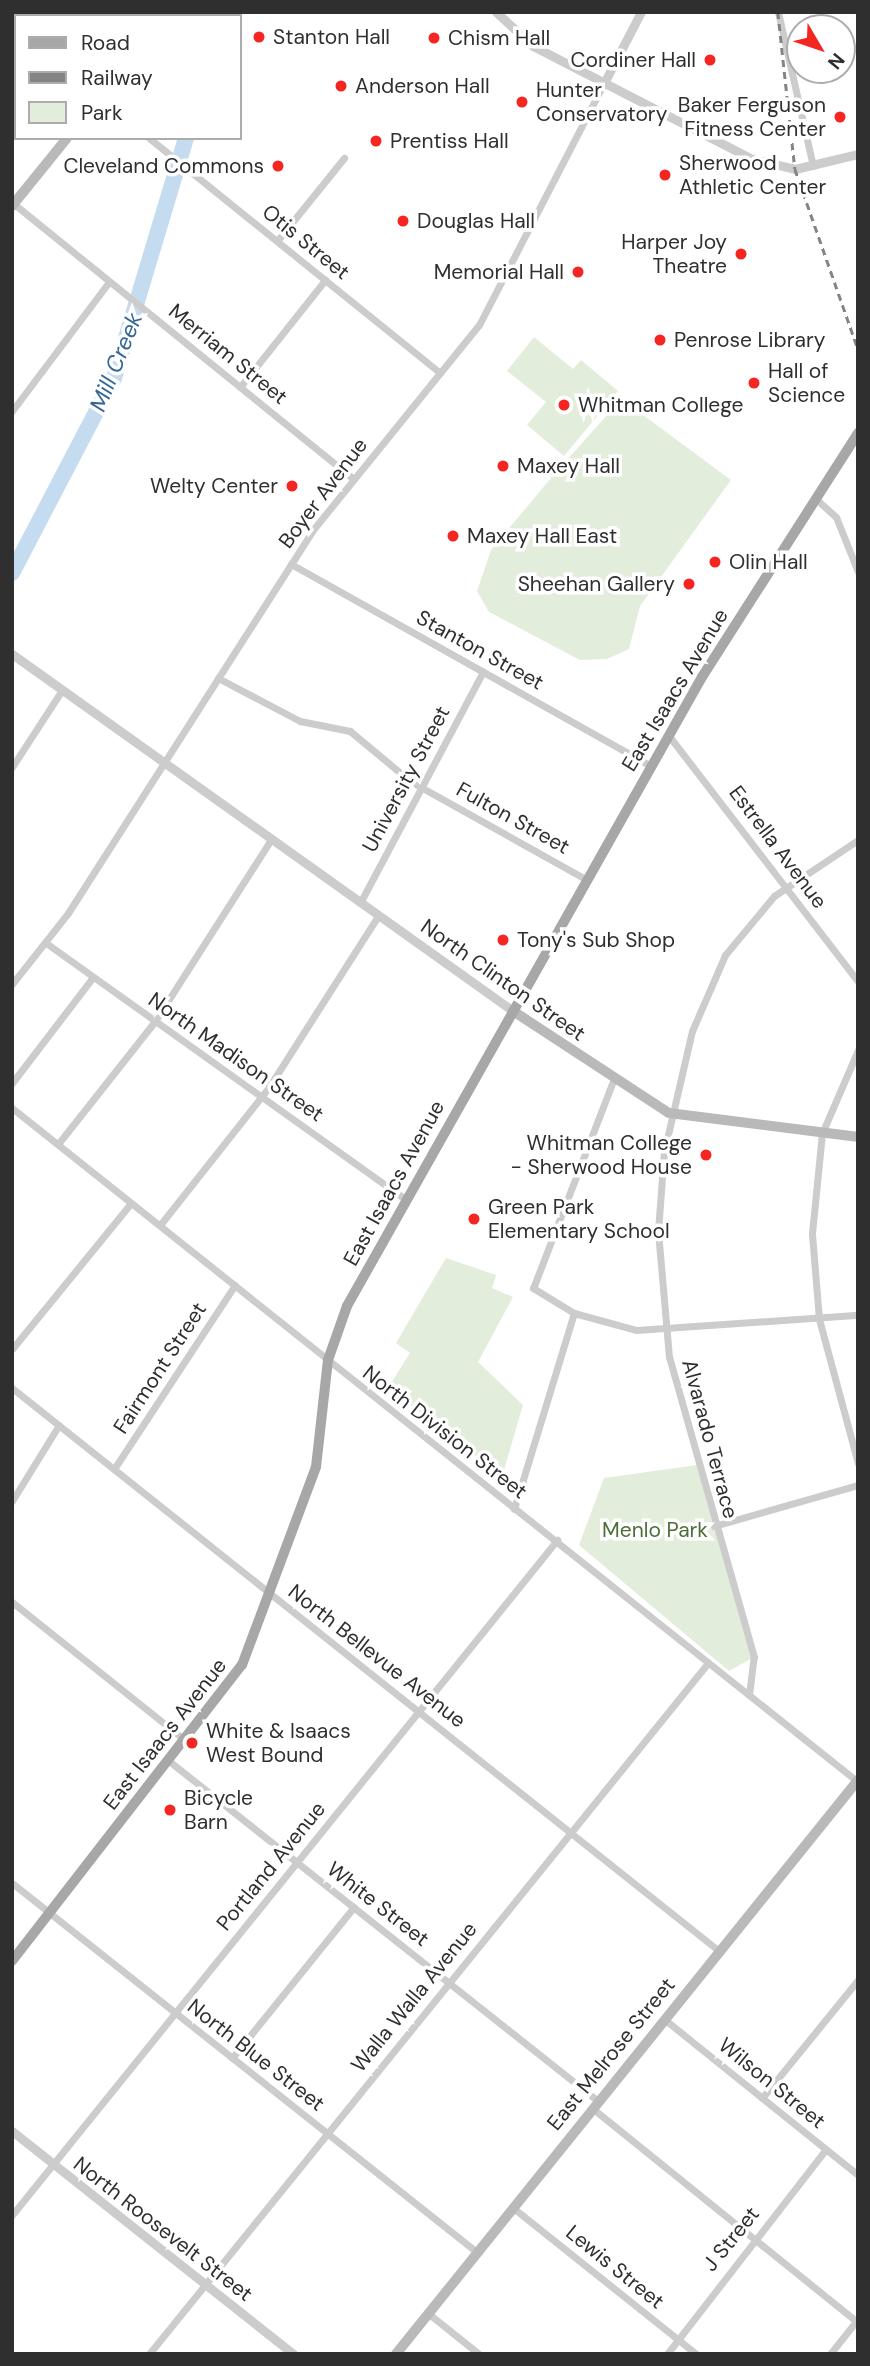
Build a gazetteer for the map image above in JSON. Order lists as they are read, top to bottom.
{
  "streets": {
    "main road": ["East Isaacs Avenue", "North Clinton Street", "East Melrose Street"],
    "street": [
      "Otis Street",
      "Merriam Street",
      "Boyer Avenue",
      "Stanton Street",
      "University Street",
      "Fulton Street",
      "Estrella Avenue",
      "North Madison Street",
      "Fairmont Street",
      "North Division Street",
      "Alvarado Terrace",
      "North Bellevue Avenue",
      "Portland Avenue",
      "White Street",
      "Walla Walla Avenue",
      "North Blue Street",
      "Wilson Street",
      "North Roosevelt Street",
      "J Street",
      "Lewis Street"
    ]
  },
  "crossings": [
    ["Otis Street", "Boyer Avenue"],
    ["Merriam Street", "Boyer Avenue"],
    ["Boyer Avenue", "Stanton Street"],
    ["Boyer Avenue", "Fulton Street"],
    ["Boyer Avenue", "North Clinton Street"],
    ["Boyer Avenue", "North Madison Street"],
    ["Stanton Street", "East Isaacs Avenue"],
    ["Stanton Street", "University Street"],
    ["East Isaacs Avenue", "Fulton Street"],
    ["East Isaacs Avenue", "Estrella Avenue"],
    ["East Isaacs Avenue", "North Clinton Street"],
    ["East Isaacs Avenue", "North Madison Street"],
    ["East Isaacs Avenue", "North Division Street"],
    ["East Isaacs Avenue", "North Bellevue Avenue"],
    ["East Isaacs Avenue", "White Street"],
    ["East Isaacs Avenue", "North Blue Street"],
    ["University Street", "Fulton Street"],
    ["University Street", "North Clinton Street"],
    ["Estrella Avenue", "Alvarado Terrace"],
    ["North Clinton Street", "Alvarado Terrace"],
    ["Fairmont Street", "North Division Street"],
    ["Fairmont Street", "North Bellevue Avenue"],
    ["North Division Street", "Alvarado Terrace"],
    ["North Division Street", "Portland Avenue"],
    ["North Division Street", "Walla Walla Avenue"],
    ["North Division Street", "East Melrose Street"],
    ["North Bellevue Avenue", "Portland Avenue"],
    ["North Bellevue Avenue", "Walla Walla Avenue"],
    ["North Bellevue Avenue", "East Melrose Street"],
    ["Portland Avenue", "White Street"],
    ["Portland Avenue", "North Blue Street"],
    ["Portland Avenue", "North Roosevelt Street"],
    ["White Street", "Walla Walla Avenue"],
    ["White Street", "East Melrose Street"],
    ["White Street", "J Street"],
    ["Walla Walla Avenue", "North Blue Street"],
    ["Walla Walla Avenue", "North Roosevelt Street"],
    ["East Melrose Street", "North Blue Street"],
    ["East Melrose Street", "Wilson Street"],
    ["East Melrose Street", "Lewis Street"],
    ["Wilson Street", "J Street"],
    ["J Street", "Lewis Street"]
  ],
  "water": ["Mill Creek"],
  "parks": ["Menlo Park"],
  "places": [
    "Stanton Hall",
    "Chism Hall",
    "Cordiner Hall",
    "Anderson Hall",
    "Hunter Conservatory",
    "Baker Ferguson Fitness Center",
    "Prentiss Hall",
    "Cleveland Commons",
    "Sherwood Athletic Center",
    "Douglas Hall",
    "Harper Joy Theatre",
    "Memorial Hall",
    "Penrose Library",
    "Hall of Science",
    "Whitman College",
    "Maxey Hall",
    "Welty Center",
    "Maxey Hall East",
    "Olin Hall",
    "Sheehan Gallery",
    "Tony's Sub Shop",
    "Whitman College - Sherwood House",
    "Green Park Elementary School",
    "White & Isaacs West Bound",
    "Bicycle Barn"
  ],
  "legend": ["Road", "Railway", "Park"],
  "north": "bottom right"
}
